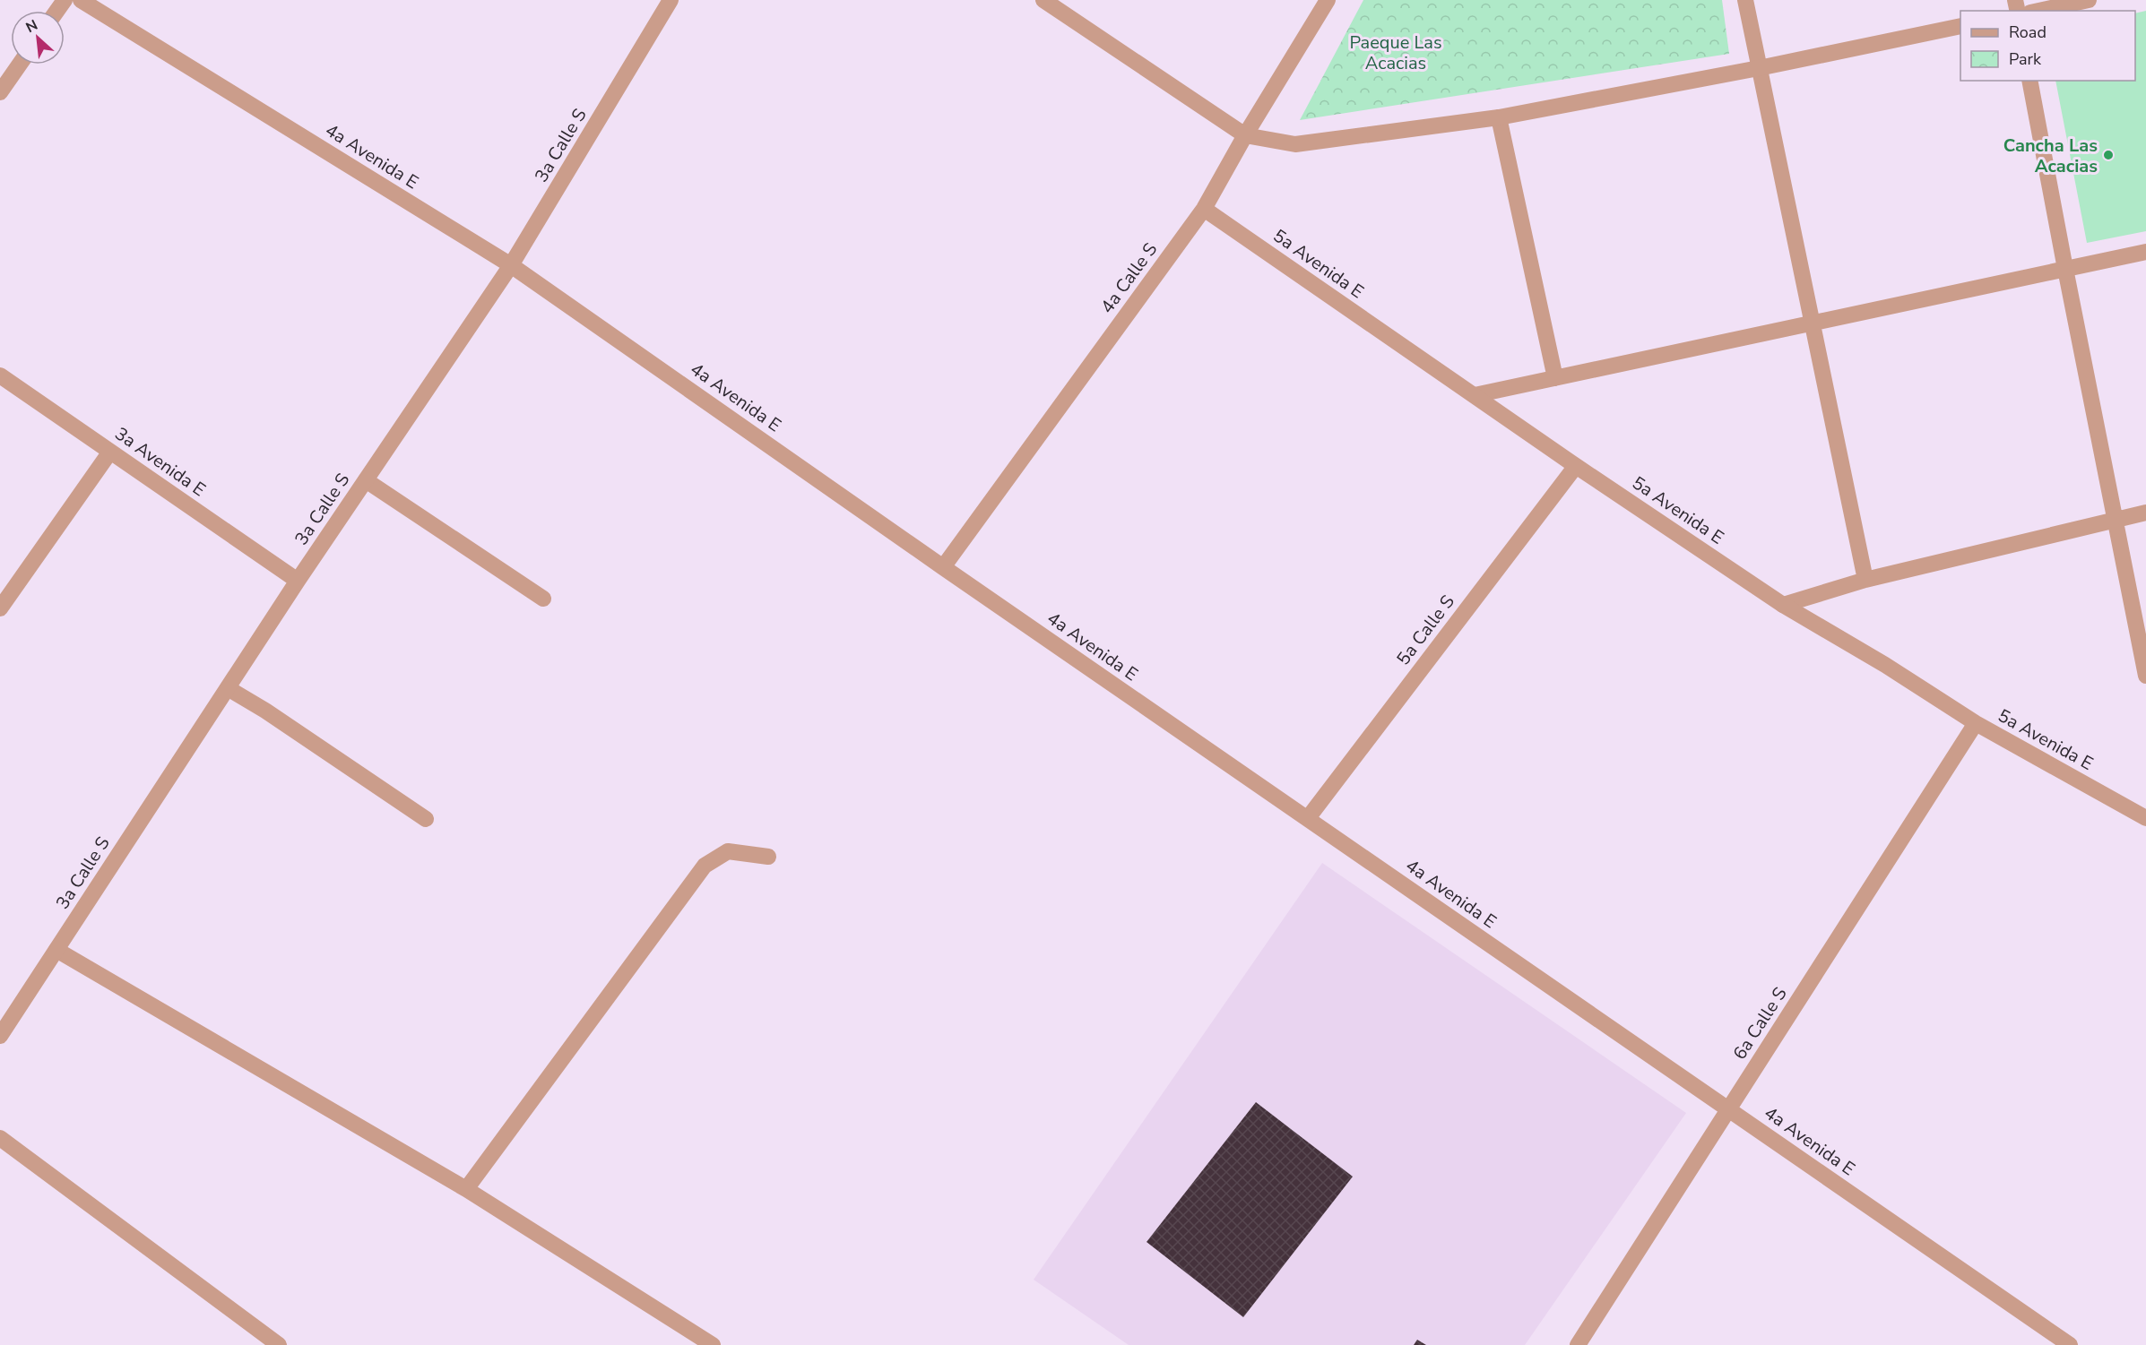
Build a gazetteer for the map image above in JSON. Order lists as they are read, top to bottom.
{
  "streets": {
    "street": [
      "3a Calle S",
      "4a Avenida E",
      "5a Avenida E",
      "4a Calle S",
      "3a Avenida E",
      "5a Calle S",
      "6a Calle S"
    ]
  },
  "crossings": [
    ["3a Calle S", "4a Avenida E"],
    ["3a Calle S", "3a Avenida E"],
    ["4a Avenida E", "4a Calle S"],
    ["4a Avenida E", "5a Calle S"],
    ["4a Avenida E", "6a Calle S"],
    ["5a Avenida E", "4a Calle S"],
    ["5a Avenida E", "5a Calle S"],
    ["5a Avenida E", "6a Calle S"]
  ],
  "parks": ["Paeque Las Acacias"],
  "places": ["Cancha Las Acacias"],
  "legend": ["Road", "Park"],
  "north": "top left"
}
